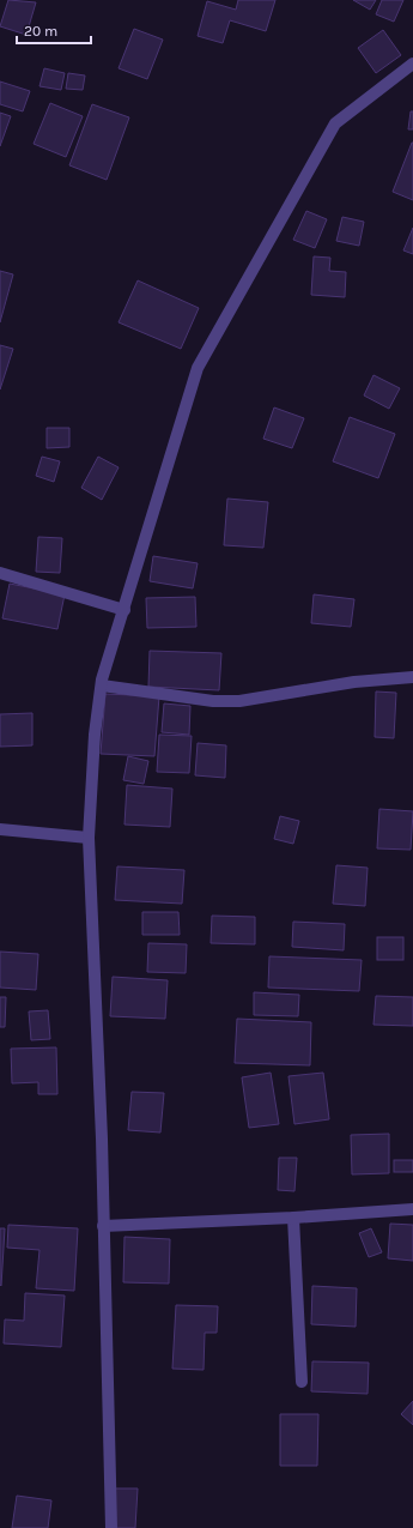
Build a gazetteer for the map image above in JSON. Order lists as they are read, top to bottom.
{
  "scale_bar": "20 m"
}
